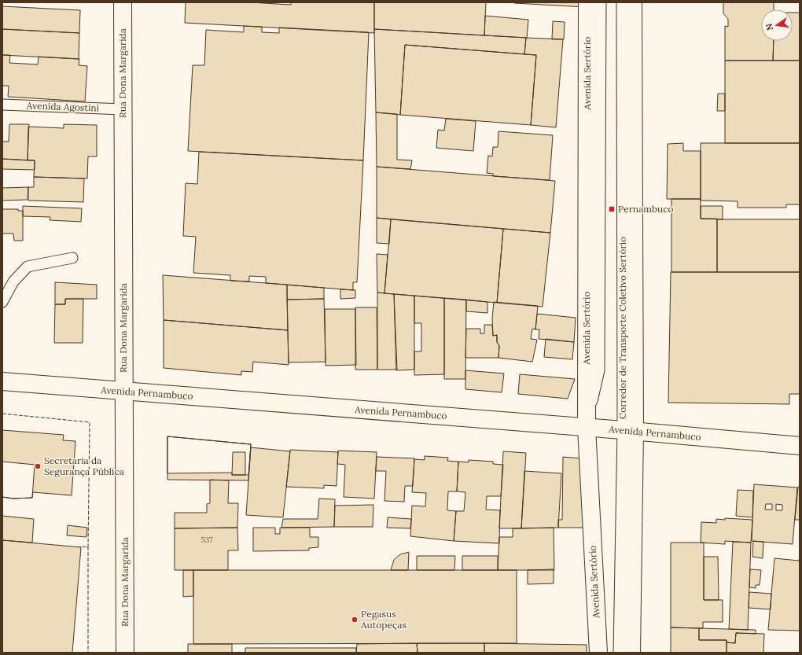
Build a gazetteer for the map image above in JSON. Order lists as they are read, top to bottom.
{
  "streets": {
    "main road": ["Rua Dona Margarida", "Avenida Sertório", "Avenida Pernambuco"],
    "lane": ["Avenida Agostini", "Corredor de Transporte Coletivo Sertório"]
  },
  "crossings": [
    ["Rua Dona Margarida", "Avenida Agostini"],
    ["Rua Dona Margarida", "Avenida Pernambuco"],
    ["Avenida Sertório", "Avenida Pernambuco"],
    ["Corredor de Transporte Coletivo Sertório", "Avenida Pernambuco"]
  ],
  "places": {
    "transit": ["Pernambuco"],
    "other": ["Secretaria da Segurança Pública", "Pegasus Autopeças"]
  },
  "house_numbers": ["537"],
  "north": "left"
}
